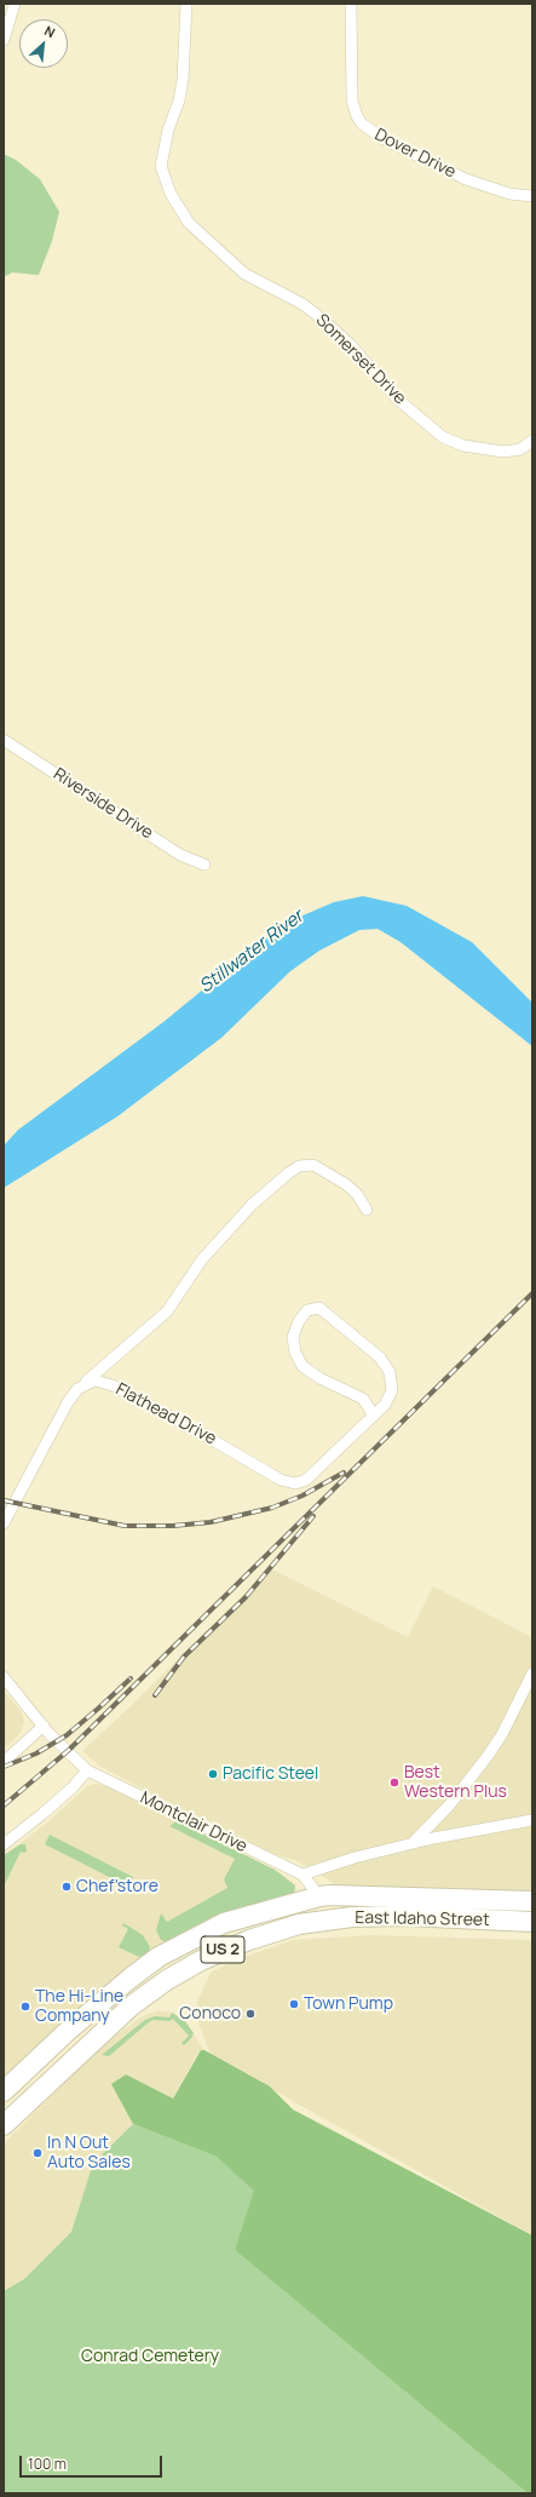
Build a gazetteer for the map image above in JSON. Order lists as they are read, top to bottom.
{
  "streets": {
    "highway": ["East Idaho Street", "US 2"],
    "street": [
      "Dover Drive",
      "Somerset Drive",
      "Riverside Drive",
      "Flathead Drive",
      "Montclair Drive"
    ]
  },
  "crossings": [
    ["Montclair Drive", "East Idaho Street"]
  ],
  "water": ["Stillwater River"],
  "parks": ["Conrad Cemetery"],
  "places": [
    "Pacific Steel",
    "Best Western Plus",
    "Chef'store",
    "Town Pump",
    "The Hi-Line Company",
    "Conoco",
    "In N Out Auto Sales"
  ],
  "scale_bar": "100 m",
  "north": "top right"
}
